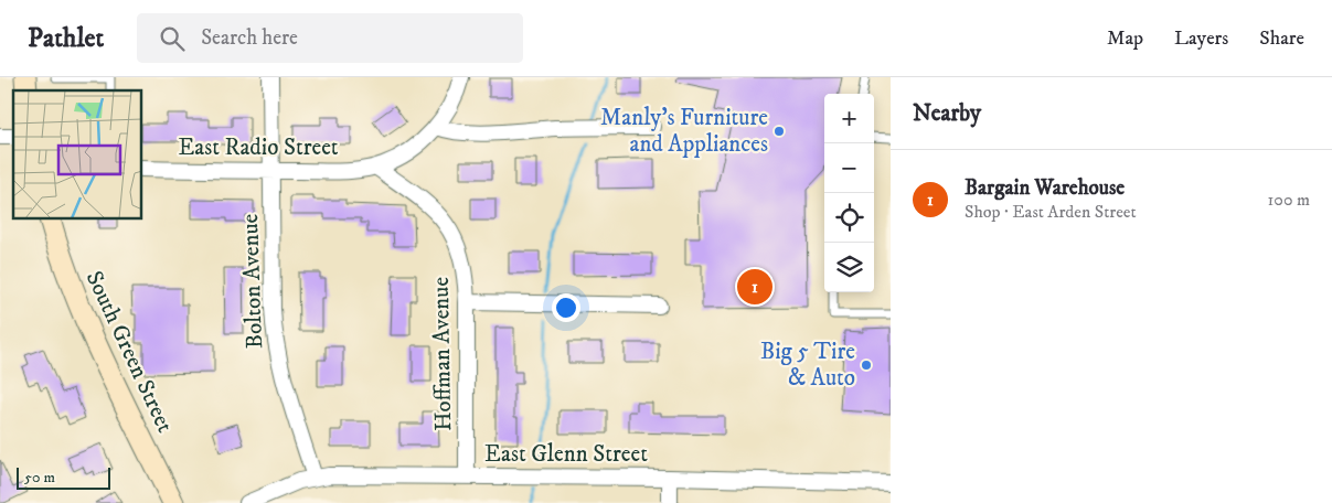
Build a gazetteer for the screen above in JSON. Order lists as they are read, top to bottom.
{
  "streets": {
    "street": [
      "East Radio Street",
      "Bolton Avenue",
      "South Green Street",
      "Hoffman Avenue",
      "East Glenn Street"
    ]
  },
  "crossings": [
    ["East Radio Street", "Bolton Avenue"],
    ["East Radio Street", "Hoffman Avenue"],
    ["Bolton Avenue", "East Glenn Street"],
    ["Hoffman Avenue", "East Glenn Street"]
  ],
  "places": ["Manly's Furniture and Appliances", "Big 5 Tire & Auto"],
  "scale_bar": "50 m",
  "page": {
    "header": "Pathlet",
    "search": "Search here",
    "nav": ["Map", "Layers", "Share"],
    "heading": "Nearby",
    "map_buttons": ["+", "−"],
    "list": [
      {
        "mark": "1",
        "name": "Bargain Warehouse",
        "note": "Shop · East Arden Street",
        "value": "100 m"
      }
    ],
    "pins": "1",
    "scale": "50 m"
  }
}
